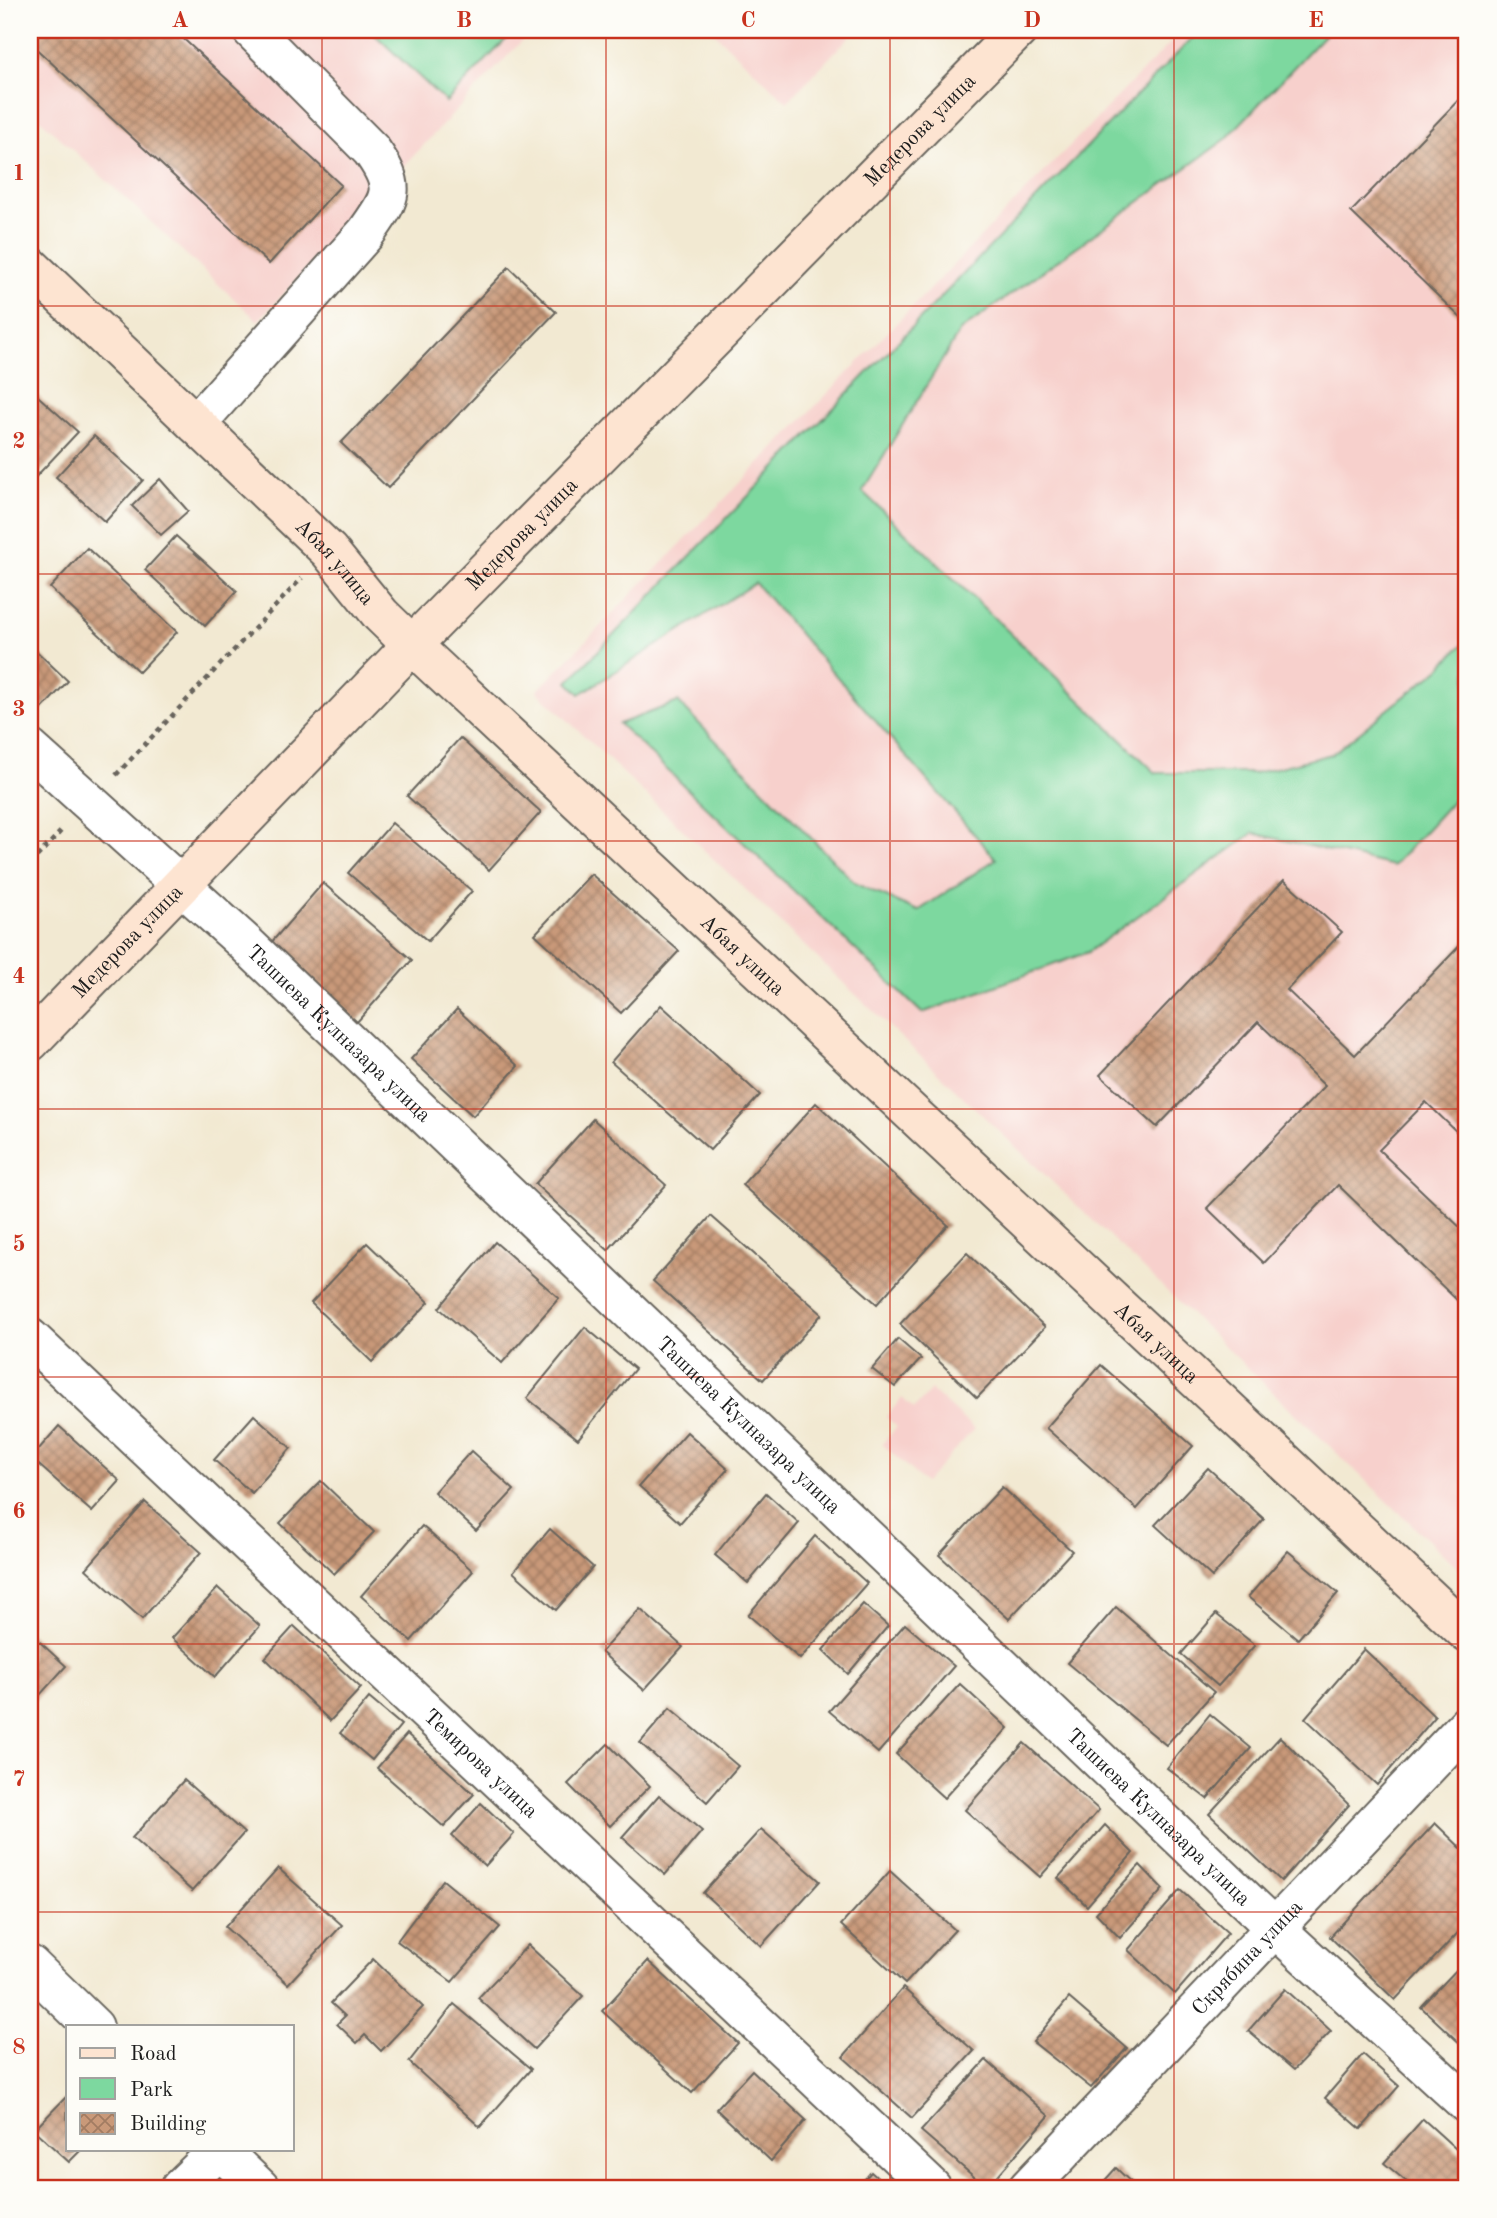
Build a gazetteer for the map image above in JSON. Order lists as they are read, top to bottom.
{
  "streets": {
    "street": [
      "Медерова улица",
      "Абая улица",
      "Ташиева Кулназара улица",
      "Темирова улица",
      "Скрябина улица"
    ]
  },
  "crossings": [
    ["Медерова улица", "Абая улица"],
    ["Медерова улица", "Ташиева Кулназара улица"],
    ["Ташиева Кулназара улица", "Скрябина улица"]
  ],
  "legend": ["Road", "Park", "Building"],
  "grid": {
    "columns": [
      "A",
      "B",
      "C",
      "D",
      "E"
    ],
    "rows": [
      "1",
      "2",
      "3",
      "4",
      "5",
      "6",
      "7",
      "8"
    ]
  }
}
